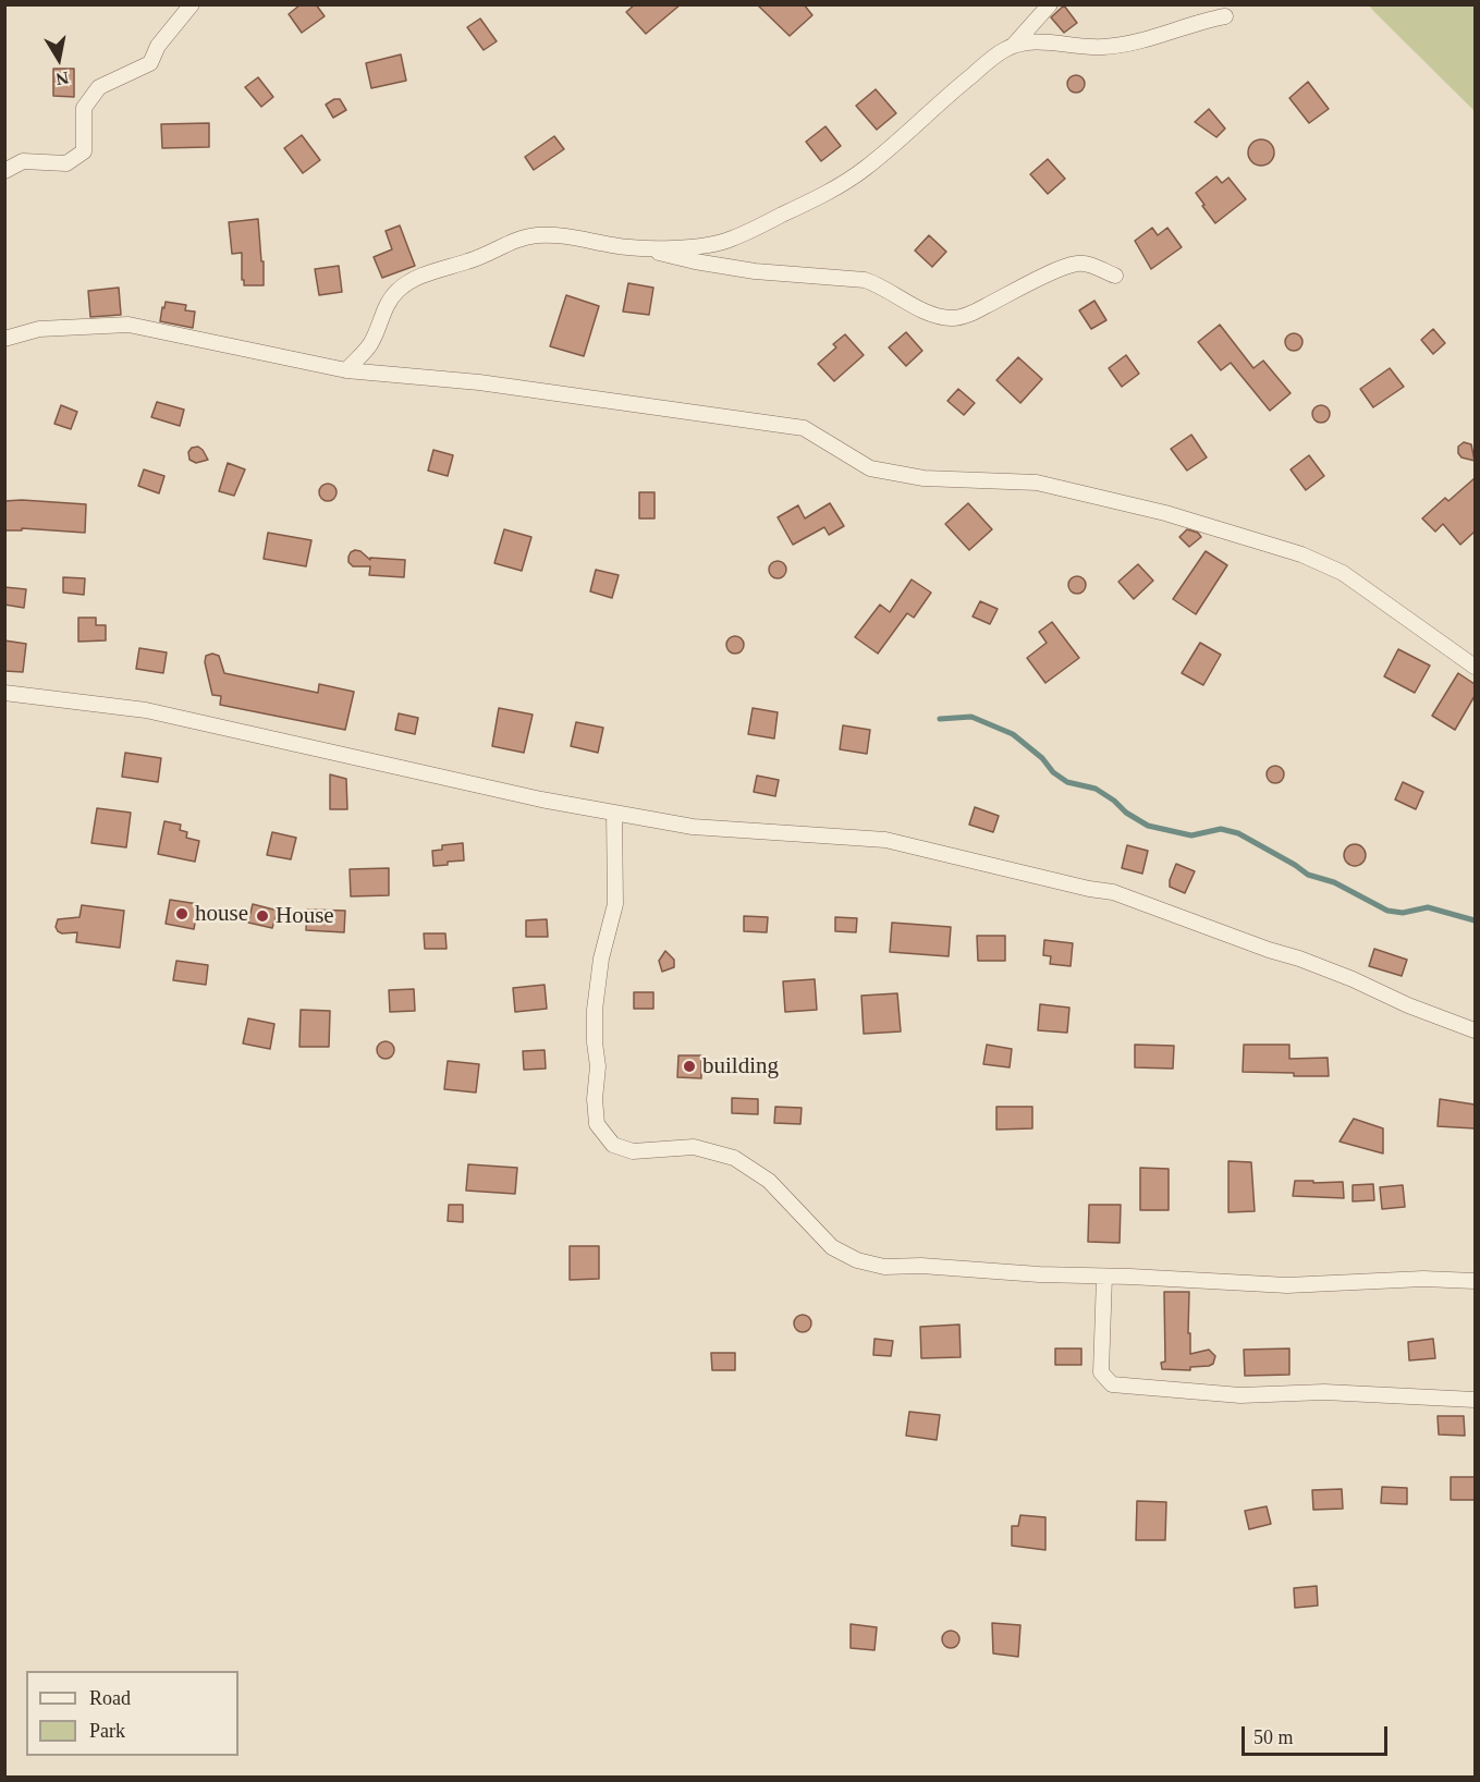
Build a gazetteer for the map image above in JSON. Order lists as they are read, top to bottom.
{
  "places": ["house", "House", "building"],
  "legend": ["Road", "Park"],
  "scale_bar": "50 m",
  "north": "bottom"
}
